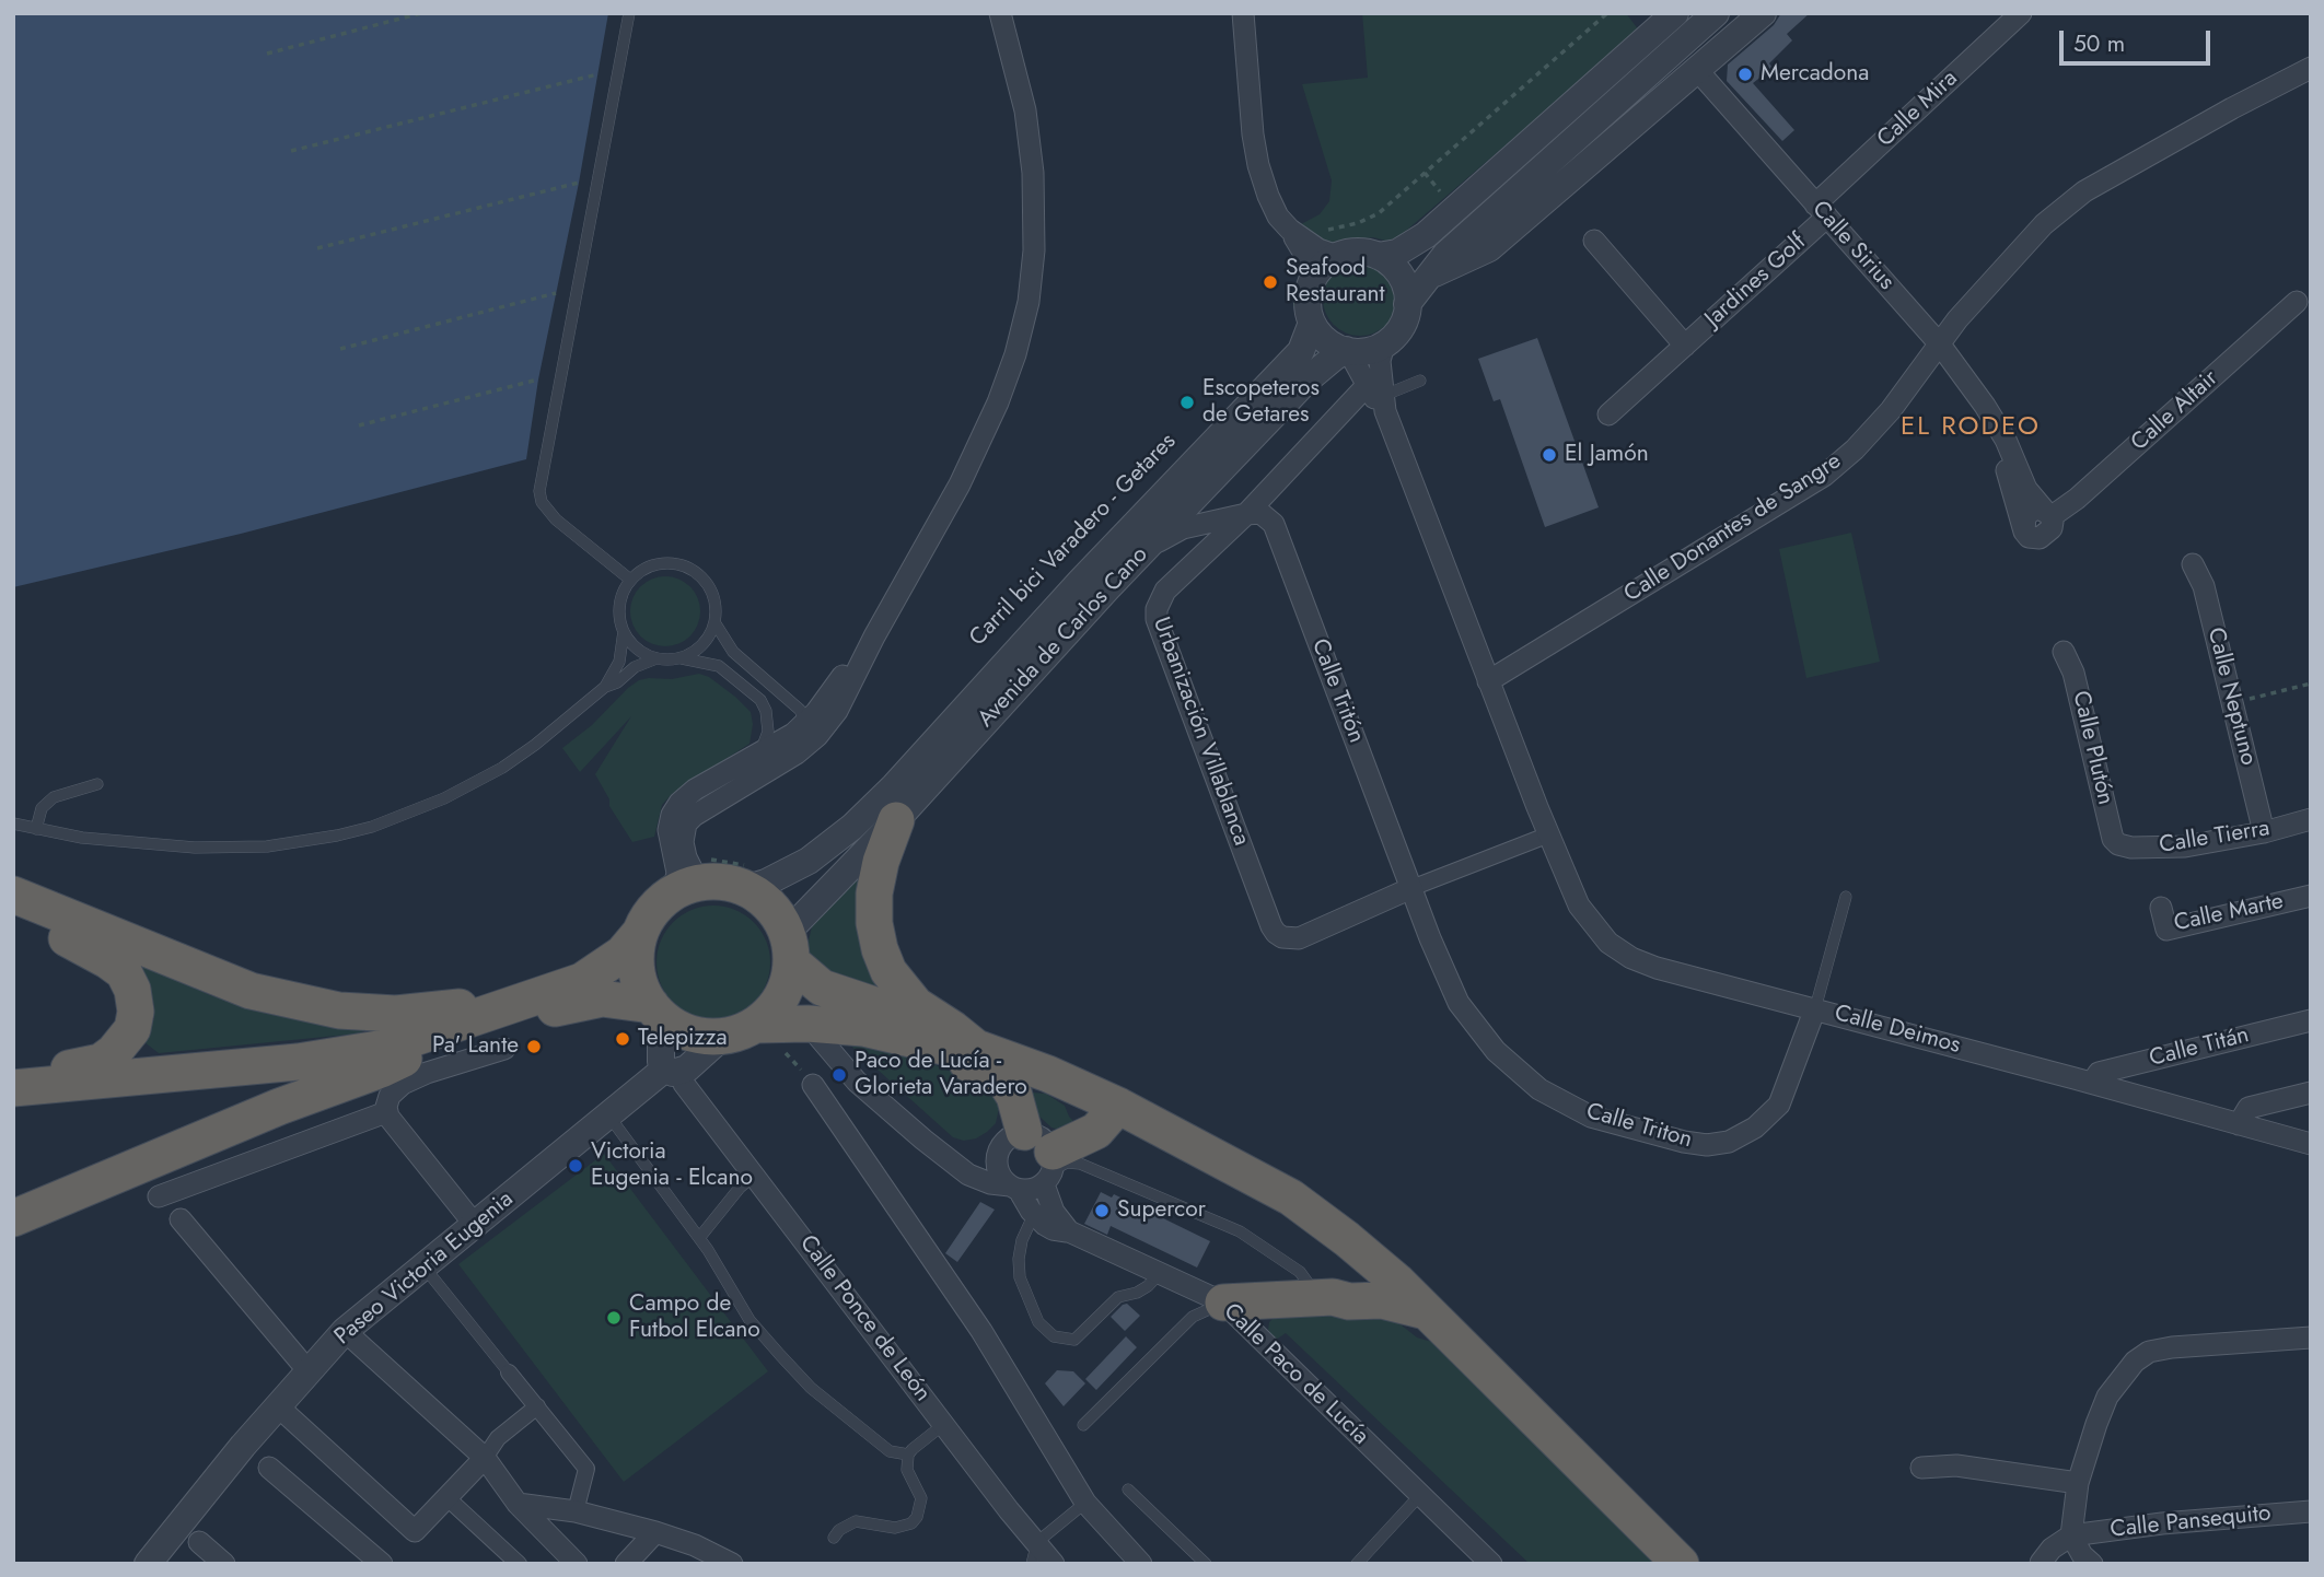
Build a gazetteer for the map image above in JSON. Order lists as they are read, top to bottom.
{
  "streets": {
    "street": [
      "Calle Mira",
      "Calle Sirius",
      "Jardines Golf",
      "Calle Altair",
      "Calle Donantes de Sangre",
      "Avenida de Carlos Cano",
      "Calle Tritón",
      "Calle Neptuno",
      "Urbanización Villablanca",
      "Calle Plutón",
      "Calle Tierra",
      "Calle Marte",
      "Calle Deimos",
      "Calle Titán",
      "Calle Triton",
      "Paseo Victoria Eugenia",
      "Calle Ponce de León",
      "Calle Paco de Lucía",
      "Calle Pansequito"
    ]
  },
  "crossings": [
    ["Calle Mira", "Calle Sirius"],
    ["Calle Mira", "Jardines Golf"],
    ["Calle Sirius", "Jardines Golf"],
    ["Calle Sirius", "Calle Altair"],
    ["Calle Sirius", "Calle Donantes de Sangre"],
    ["Calle Donantes de Sangre", "Calle Deimos"],
    ["Avenida de Carlos Cano", "Calle Deimos"],
    ["Avenida de Carlos Cano", "Paseo Victoria Eugenia"],
    ["Calle Tritón", "Urbanización Villablanca"],
    ["Calle Tritón", "Calle Triton"],
    ["Calle Neptuno", "Calle Tierra"],
    ["Urbanización Villablanca", "Calle Deimos"],
    ["Urbanización Villablanca", "Calle Triton"],
    ["Calle Plutón", "Calle Tierra"],
    ["Calle Deimos", "Calle Titán"],
    ["Calle Deimos", "Calle Triton"],
    ["Paseo Victoria Eugenia", "Calle Ponce de León"]
  ],
  "districts": ["EL RODEO"],
  "places": [
    "Mercadona",
    "Seafood Restaurant",
    "Escopeteros de Getares",
    "El Jamón",
    "Telepizza",
    "Pa' Lante",
    "Paco de Lucía - Glorieta Varadero",
    "Victoria Eugenia - Elcano",
    "Supercor",
    "Campo de Futbol Elcano"
  ],
  "scale_bar": "50 m"
}
